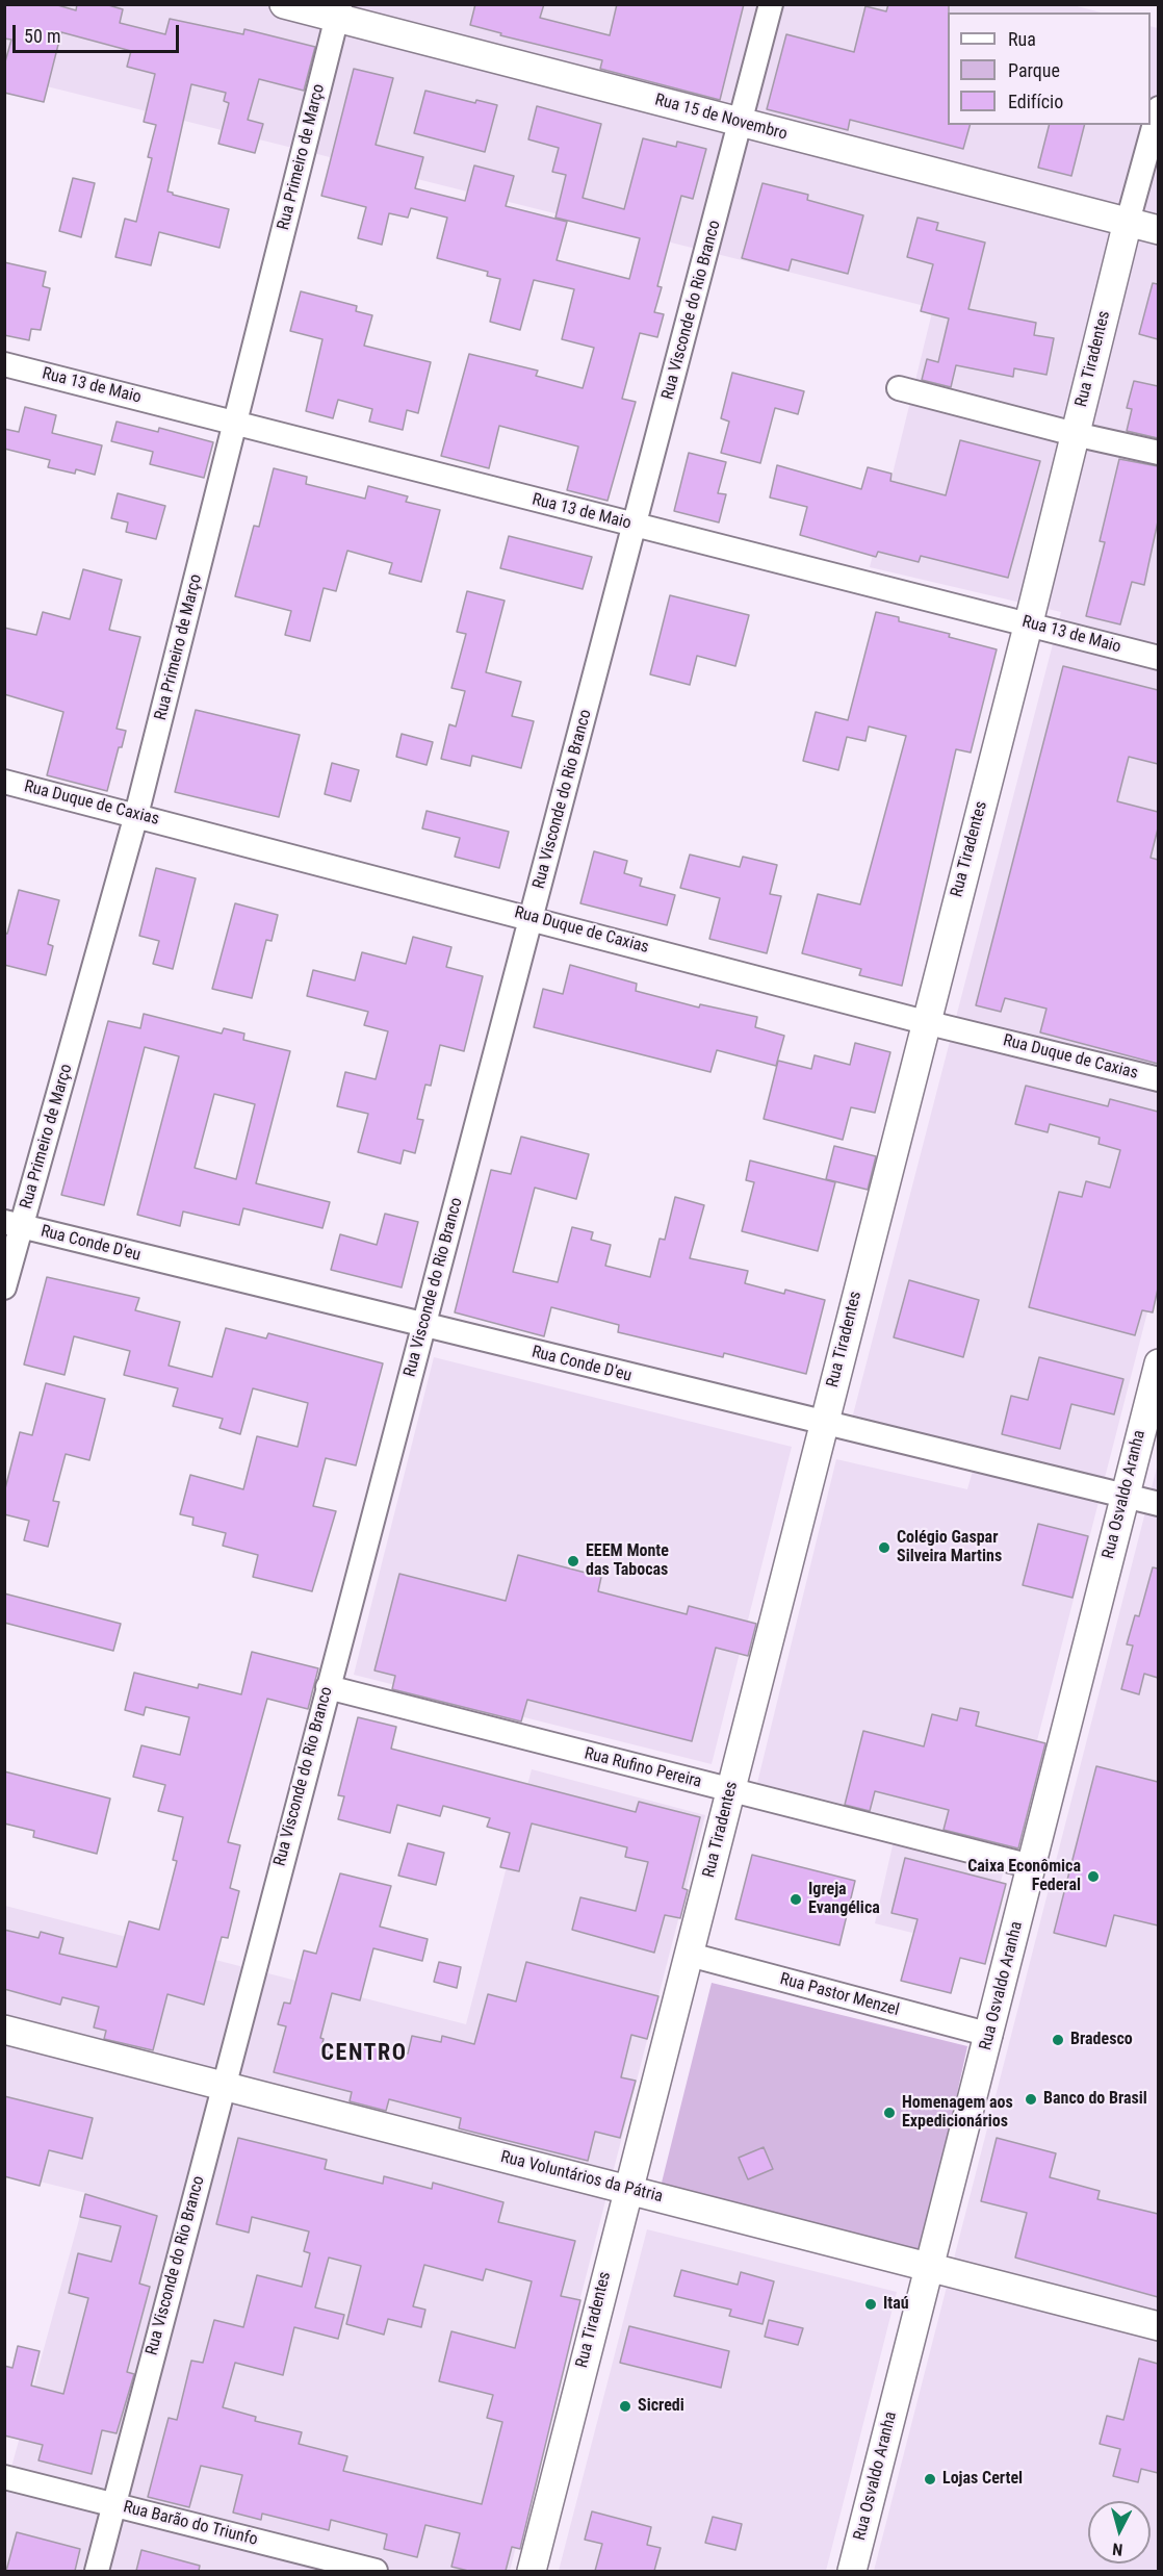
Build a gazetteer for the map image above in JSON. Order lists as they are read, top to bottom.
{
  "streets": {
    "main road": [
      "Rua 15 de Novembro",
      "Rua Tiradentes",
      "Rua Osvaldo Aranha",
      "Rua Voluntários da Pátria"
    ],
    "street": [
      "Rua Primeiro de Março",
      "Rua Visconde do Rio Branco",
      "Rua 13 de Maio",
      "Rua Duque de Caxias",
      "Rua Conde D'eu",
      "Rua Rufino Pereira",
      "Rua Pastor Menzel",
      "Rua Barão do Triunfo"
    ]
  },
  "crossings": [
    ["Rua 15 de Novembro", "Rua Primeiro de Março"],
    ["Rua 15 de Novembro", "Rua Visconde do Rio Branco"],
    ["Rua 15 de Novembro", "Rua Tiradentes"],
    ["Rua Primeiro de Março", "Rua 13 de Maio"],
    ["Rua Primeiro de Março", "Rua Duque de Caxias"],
    ["Rua Primeiro de Março", "Rua Conde D'eu"],
    ["Rua Visconde do Rio Branco", "Rua 13 de Maio"],
    ["Rua Visconde do Rio Branco", "Rua Duque de Caxias"],
    ["Rua Visconde do Rio Branco", "Rua Conde D'eu"],
    ["Rua Visconde do Rio Branco", "Rua Rufino Pereira"],
    ["Rua Visconde do Rio Branco", "Rua Voluntários da Pátria"],
    ["Rua Visconde do Rio Branco", "Rua Barão do Triunfo"],
    ["Rua Tiradentes", "Rua 13 de Maio"],
    ["Rua Tiradentes", "Rua Duque de Caxias"],
    ["Rua Tiradentes", "Rua Conde D'eu"],
    ["Rua Tiradentes", "Rua Rufino Pereira"],
    ["Rua Tiradentes", "Rua Pastor Menzel"],
    ["Rua Tiradentes", "Rua Voluntários da Pátria"],
    ["Rua Conde D'eu", "Rua Osvaldo Aranha"],
    ["Rua Osvaldo Aranha", "Rua Rufino Pereira"],
    ["Rua Osvaldo Aranha", "Rua Pastor Menzel"],
    ["Rua Osvaldo Aranha", "Rua Voluntários da Pátria"]
  ],
  "districts": ["CENTRO"],
  "places": [
    "Colégio Gaspar Silveira Martins",
    "EEEM Monte das Tabocas",
    "Caixa Econômica Federal",
    "Igreja Evangélica",
    "Bradesco",
    "Banco do Brasil",
    "Homenagem aos Expedicionários",
    "Itaú",
    "Sicredi",
    "Lojas Certel"
  ],
  "legend": ["Rua", "Parque", "Edifício"],
  "scale_bar": "50 m",
  "north": "bottom"
}
